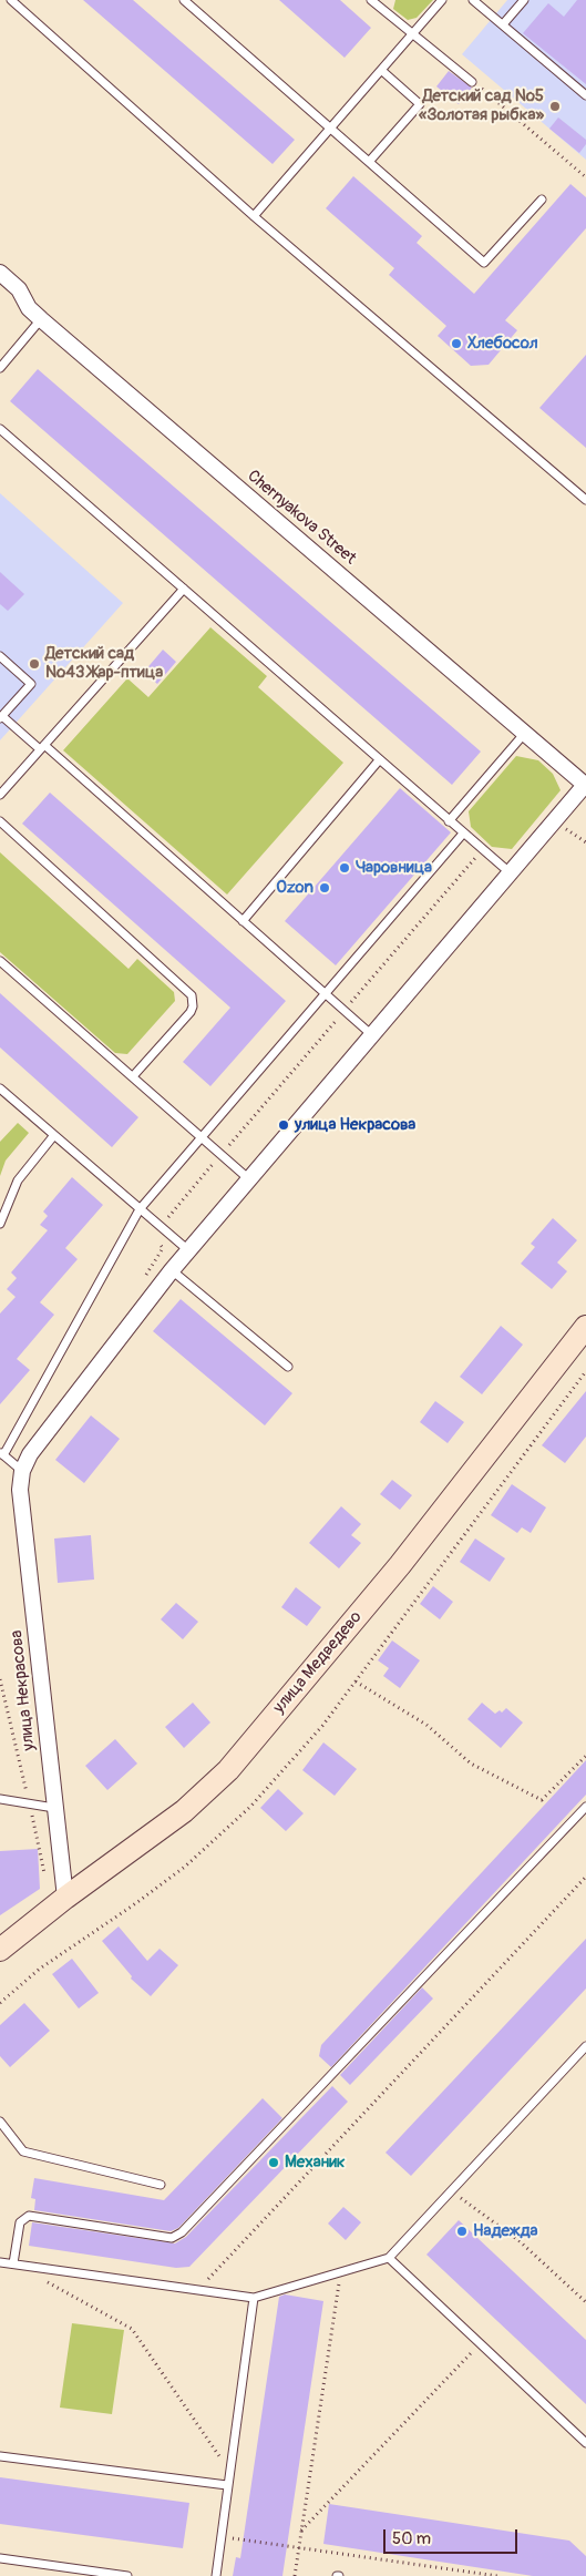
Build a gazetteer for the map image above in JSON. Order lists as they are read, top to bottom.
{
  "streets": {
    "street": ["Chernyakova Street", "улица Медведево", "улица Некрасова"]
  },
  "crossings": [
    ["Chernyakova Street", "улица Некрасова"],
    ["улица Медведево", "улица Некрасова"]
  ],
  "places": [
    "Детский сад №5 «Золотая рыбка»",
    "Хлебосол",
    "Детский сад №43 Жар-птица",
    "Чаровница",
    "Ozon",
    "улица Некрасова",
    "Механик",
    "Надежда"
  ],
  "scale_bar": "50 m"
}
